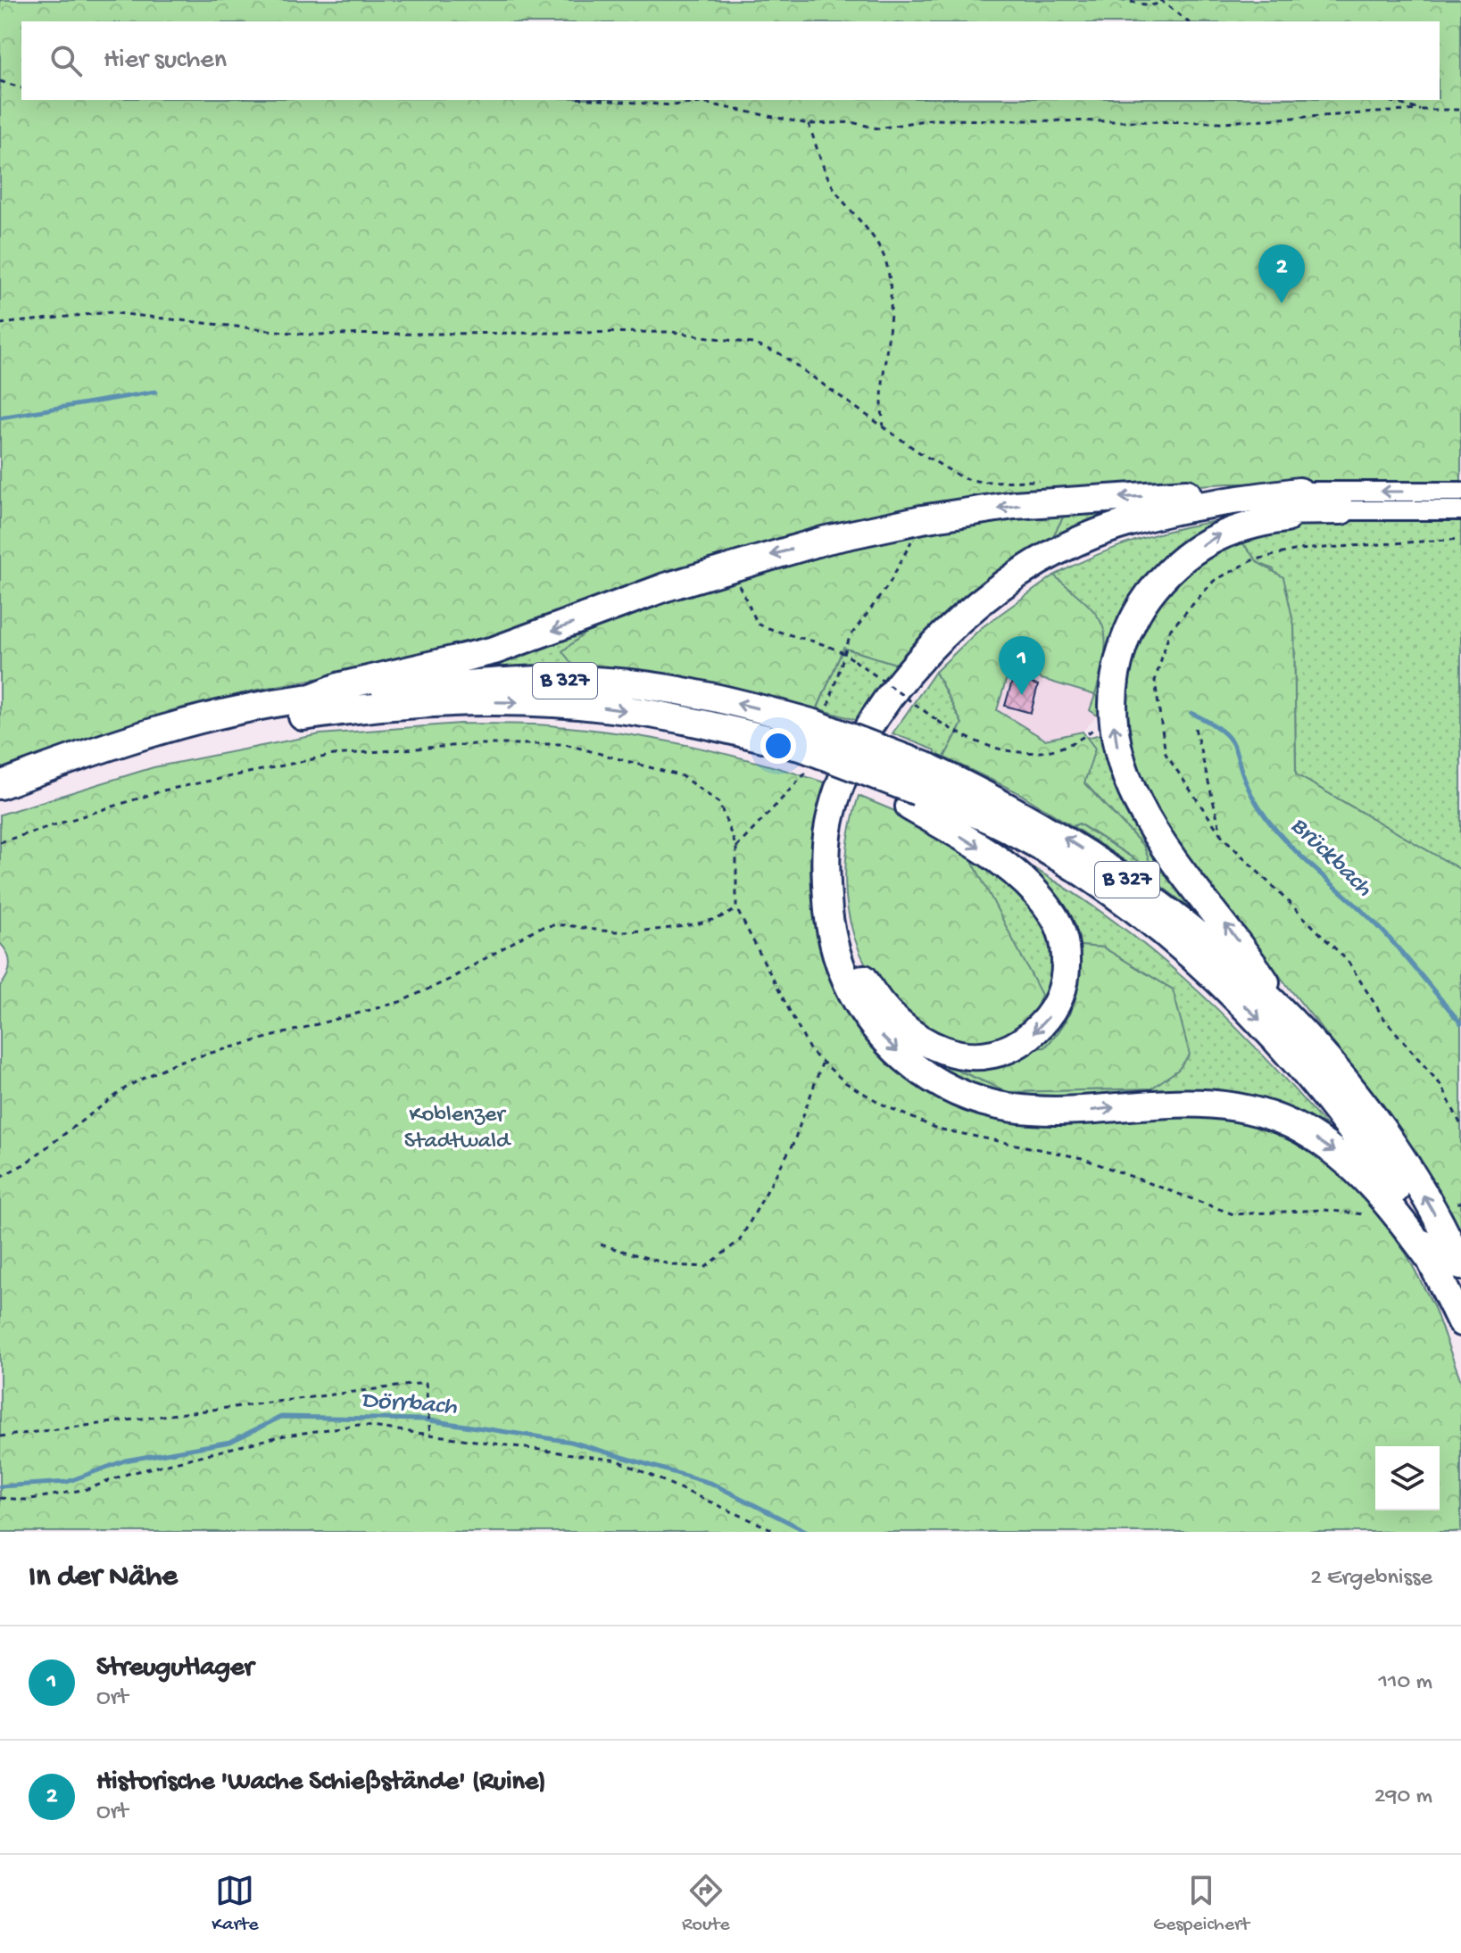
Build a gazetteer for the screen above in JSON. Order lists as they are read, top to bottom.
{
  "streets": {
    "highway": ["B 327"]
  },
  "water": ["Brückbach", "Dörrbach"],
  "parks": ["Koblenzer Stadtwald"],
  "page": {
    "search": "Hier suchen",
    "pins": ["2", "1"],
    "heading": ["In der Nähe", "2 Ergebnisse"],
    "list": [
      {
        "mark": "1",
        "name": "Streugutlager",
        "note": "Ort",
        "value": "110 m"
      },
      {
        "mark": "2",
        "name": "Historische 'Wache Schießstände' (Ruine)",
        "note": "Ort",
        "value": "290 m"
      }
    ],
    "nav": ["Karte", "Route", "Gespeichert"]
  }
}
